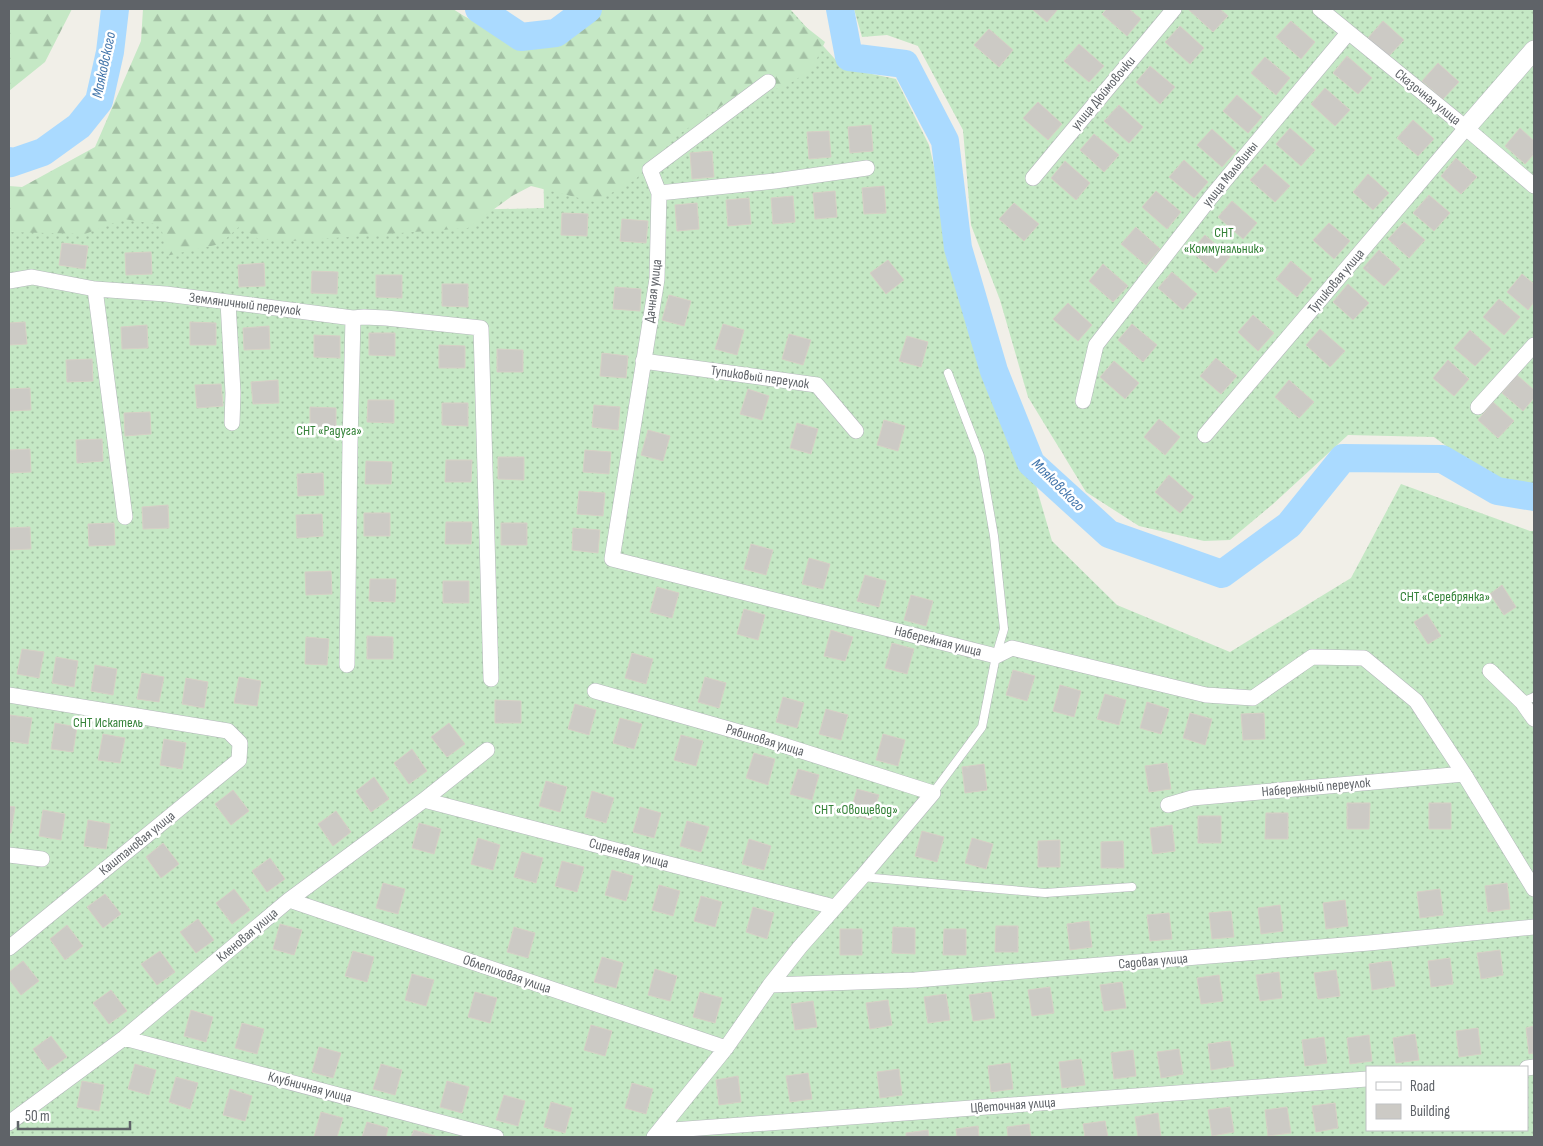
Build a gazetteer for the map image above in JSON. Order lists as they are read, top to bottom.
{
  "streets": {
    "street": [
      "улица Дюймовочки",
      "Сказочная улица",
      "улица Мальвины",
      "Тупиковая улица",
      "Дачная улица",
      "Земляничный переулок",
      "Тупиковый переулок",
      "Набережная улица",
      "Рябиновая улица",
      "Набережный переулок",
      "Каштановая улица",
      "Сиреневая улица",
      "Кленовая улица",
      "Садовая улица",
      "Облепиховая улица",
      "Клубничная улица",
      "Цветочная улица"
    ]
  },
  "crossings": [
    ["Сказочная улица", "улица Мальвины"],
    ["Сказочная улица", "Тупиковая улица"],
    ["Дачная улица", "Тупиковый переулок"],
    ["Дачная улица", "Набережная улица"],
    ["Набережная улица", "Набережный переулок"],
    ["Сиреневая улица", "Кленовая улица"],
    ["Кленовая улица", "Облепиховая улица"],
    ["Кленовая улица", "Клубничная улица"]
  ],
  "water": ["Маяковского"],
  "parks": [
    "СНТ «Коммунальник»",
    "СНТ «Радуга»",
    "СНТ «Серебрянка»",
    "СНТ Искатель",
    "СНТ «Овощевод»"
  ],
  "legend": ["Road", "Building"],
  "scale_bar": "50 m"
}
